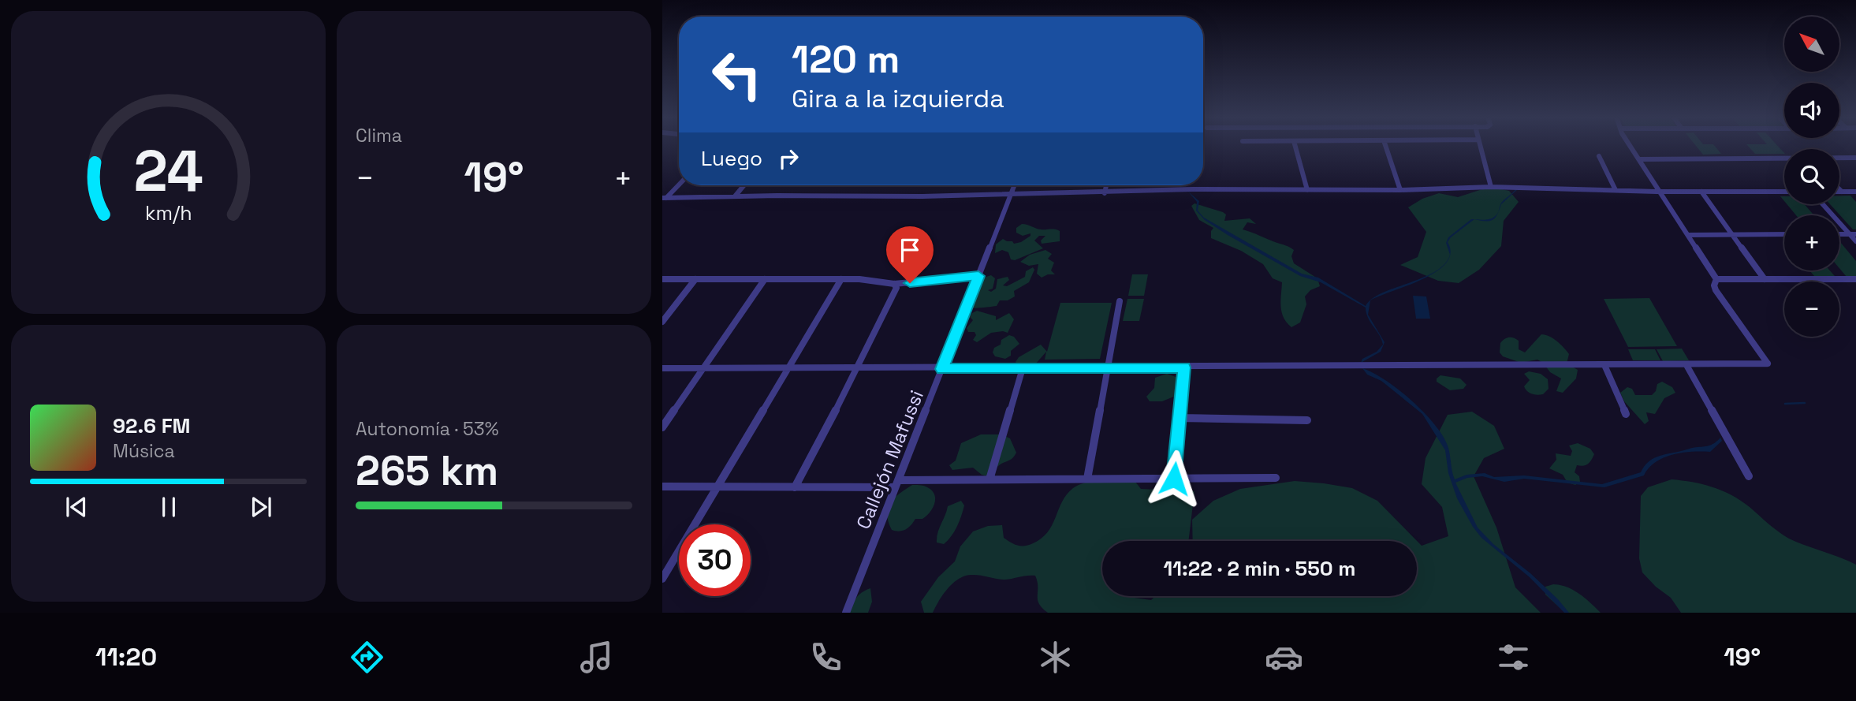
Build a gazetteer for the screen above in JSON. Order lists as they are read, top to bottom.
{
  "streets": {
    "street": ["Callejón Mafussi"]
  },
  "north": "top left",
  "page": {
    "tile": [
      "Clima",
      ["Autonomía · 53%", "265 km"]
    ],
    "map_buttons": ["+", "−"],
    "turn": ["120 m", "Gira a la izquierda"],
    "then": "Luego",
    "heat": ["−", "19°", "+"],
    "song": ["92.6 FM", "Música"],
    "limit": "30",
    "trip": "11:22 · 2 min · 550 m",
    "tabs": ["11:20", "19°"],
    "gauge": ["24", "km/h"]
  }
}
